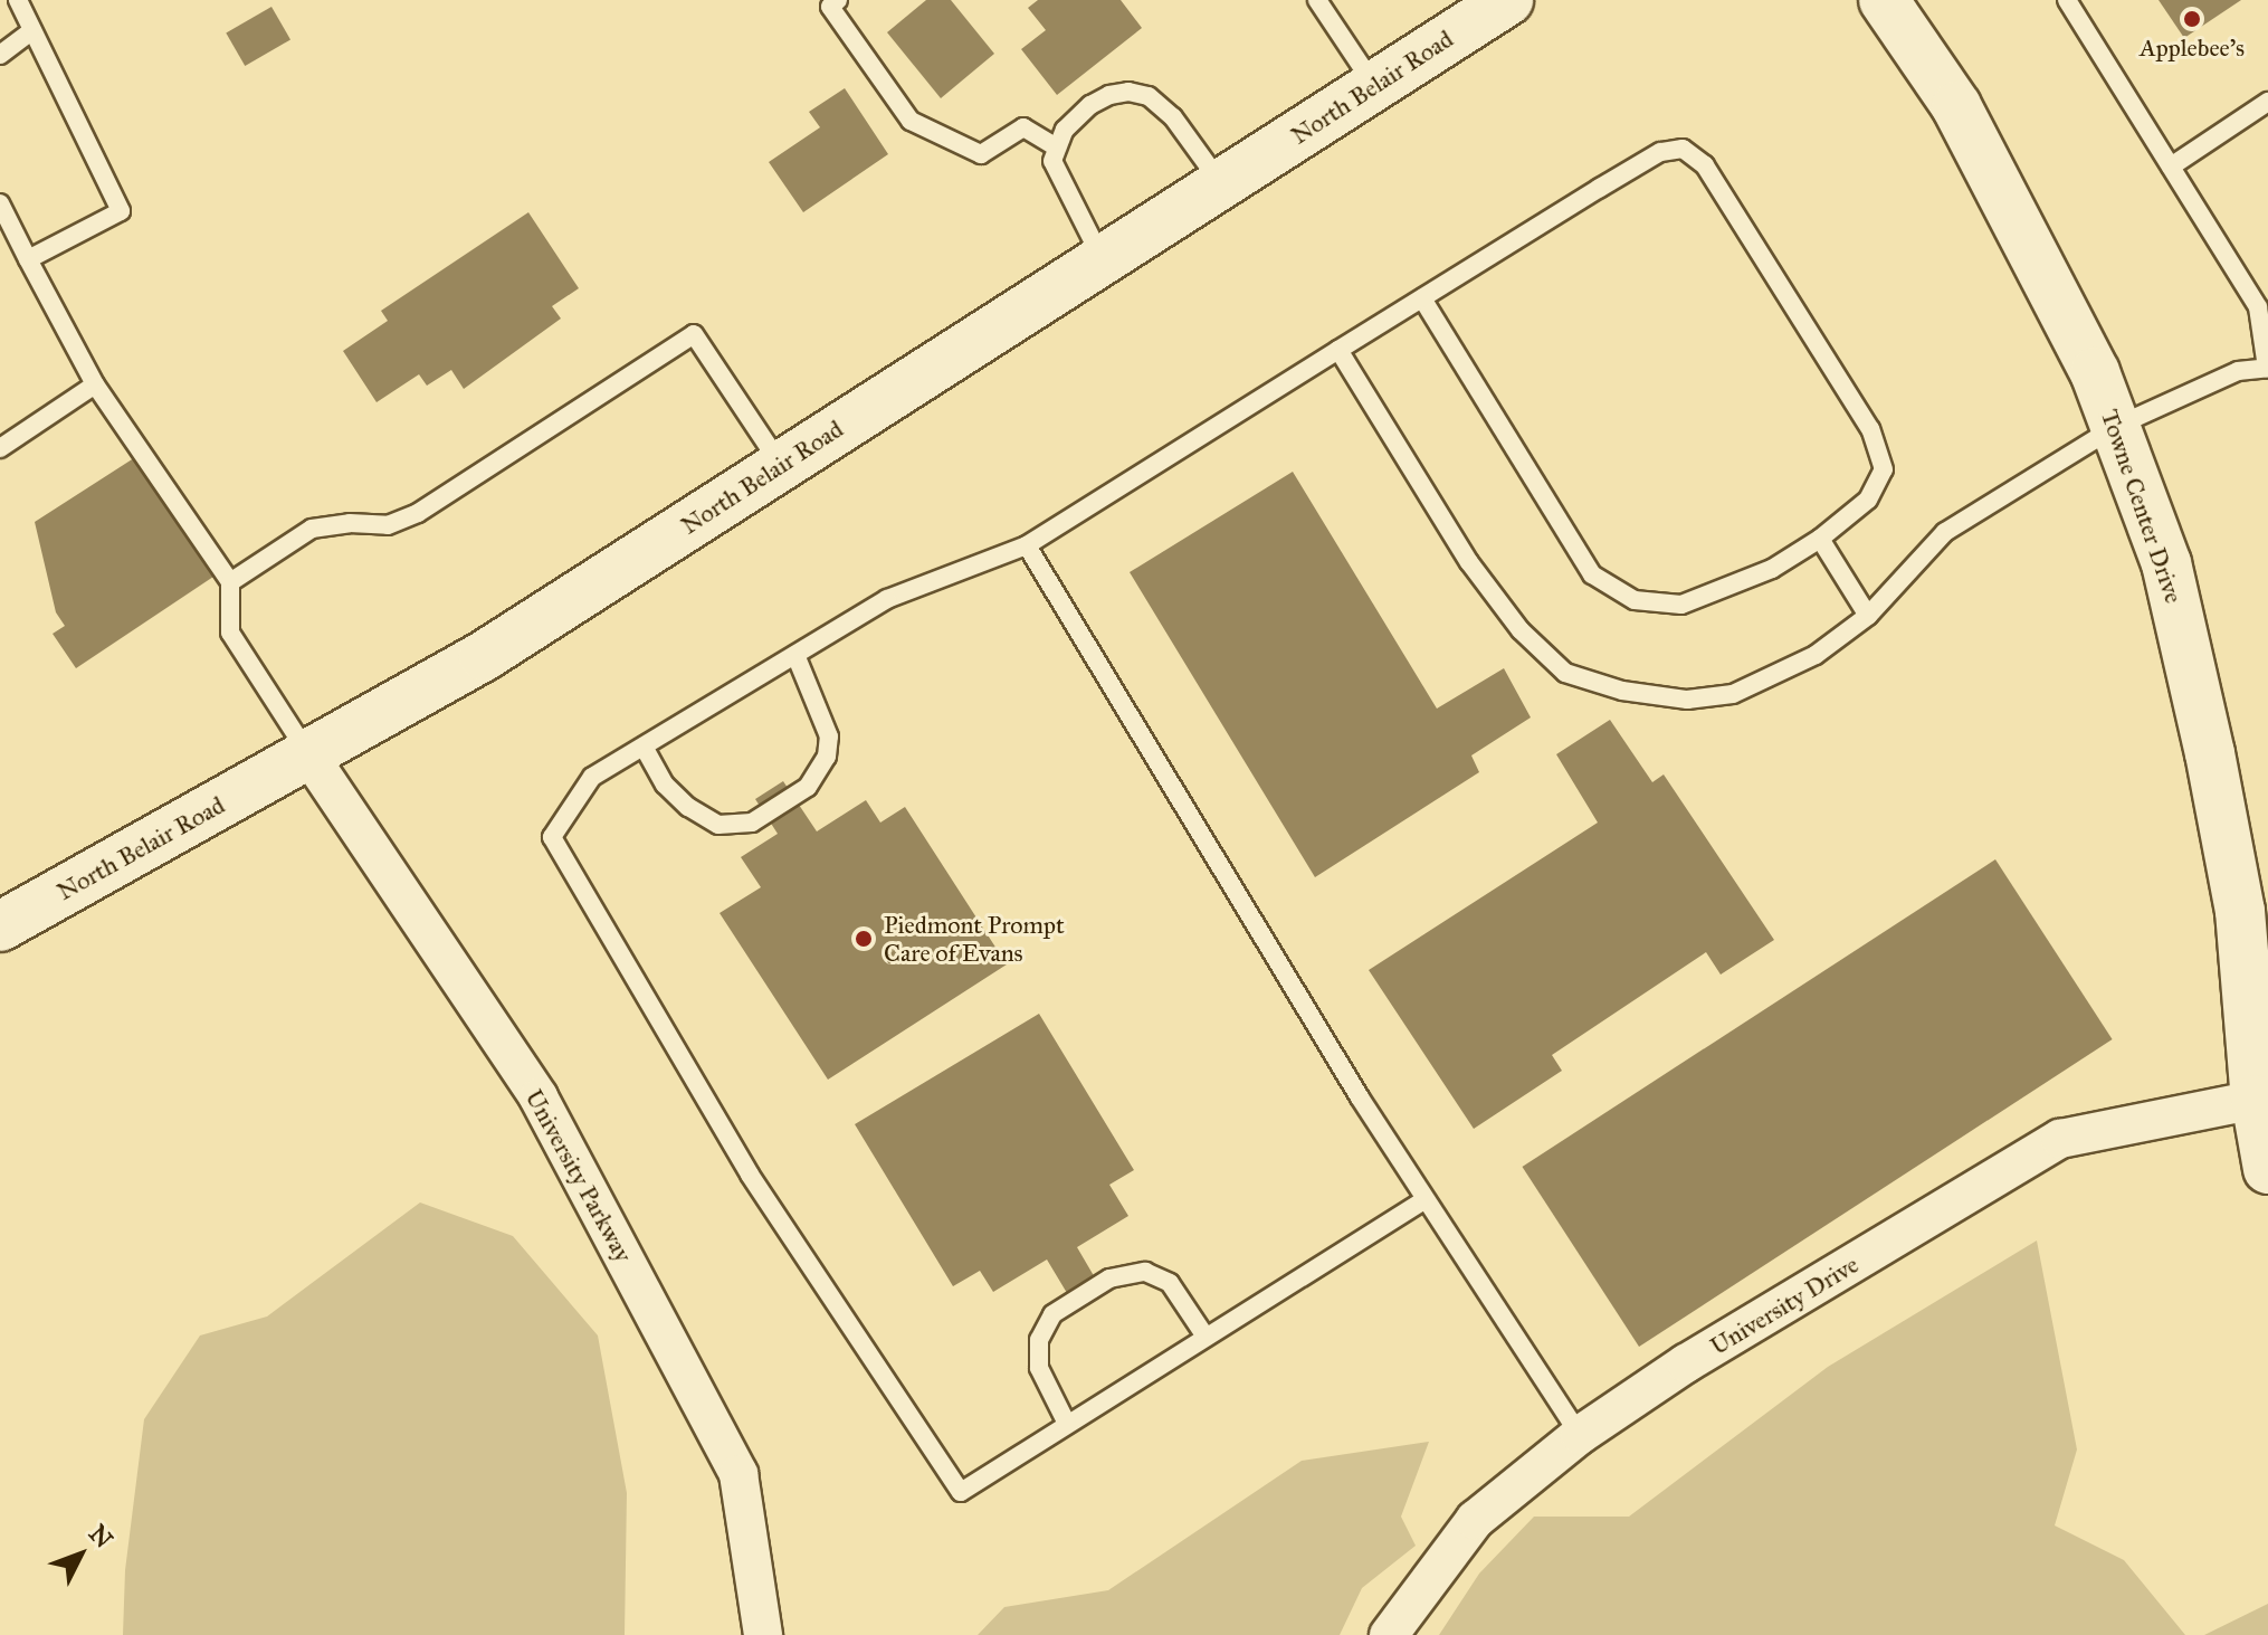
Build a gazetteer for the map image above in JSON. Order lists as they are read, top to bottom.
{
  "streets": {
    "main road": ["North Belair Road", "Towne Center Drive"],
    "street": ["University Parkway", "University Drive"]
  },
  "crossings": [
    ["North Belair Road", "University Parkway"],
    ["Towne Center Drive", "University Drive"]
  ],
  "places": ["Applebee's", "Piedmont Prompt Care of Evans"],
  "north": "top right"
}
